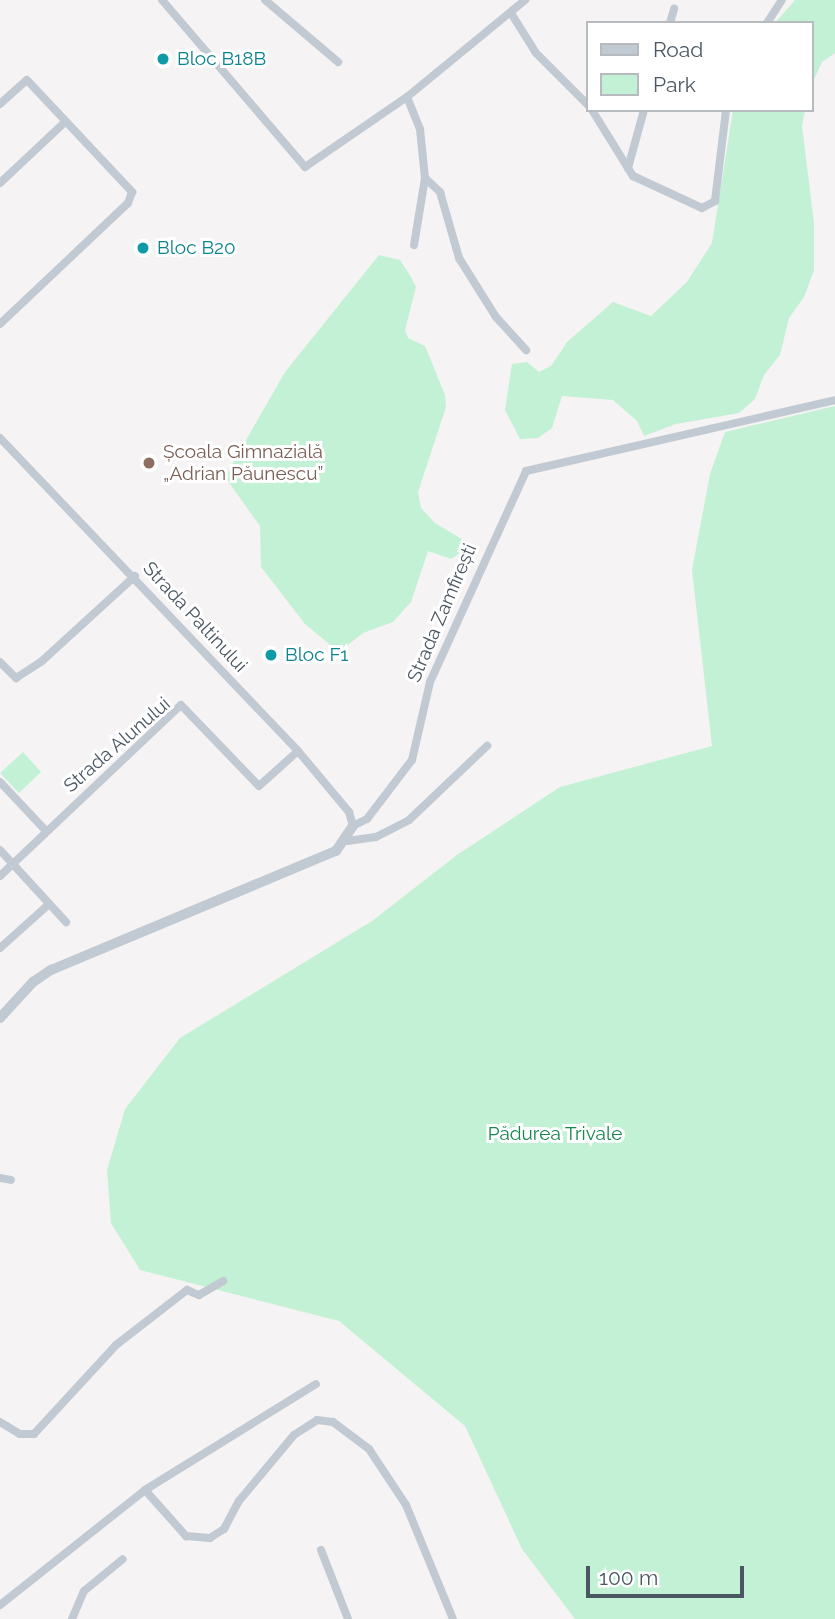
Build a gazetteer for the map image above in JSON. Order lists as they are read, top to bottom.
{
  "streets": {
    "street": ["Strada Zamfirești", "Strada Paltinului", "Strada Alunului"]
  },
  "crossings": [
    ["Strada Zamfirești", "Strada Paltinului"],
    ["Strada Paltinului", "Strada Alunului"]
  ],
  "parks": ["Pădurea Trivale"],
  "places": [
    "Bloc B18B",
    "Bloc B20",
    "Școala Gimnazială „Adrian Păunescu”",
    "Bloc F1"
  ],
  "legend": ["Road", "Park"],
  "scale_bar": "100 m"
}
